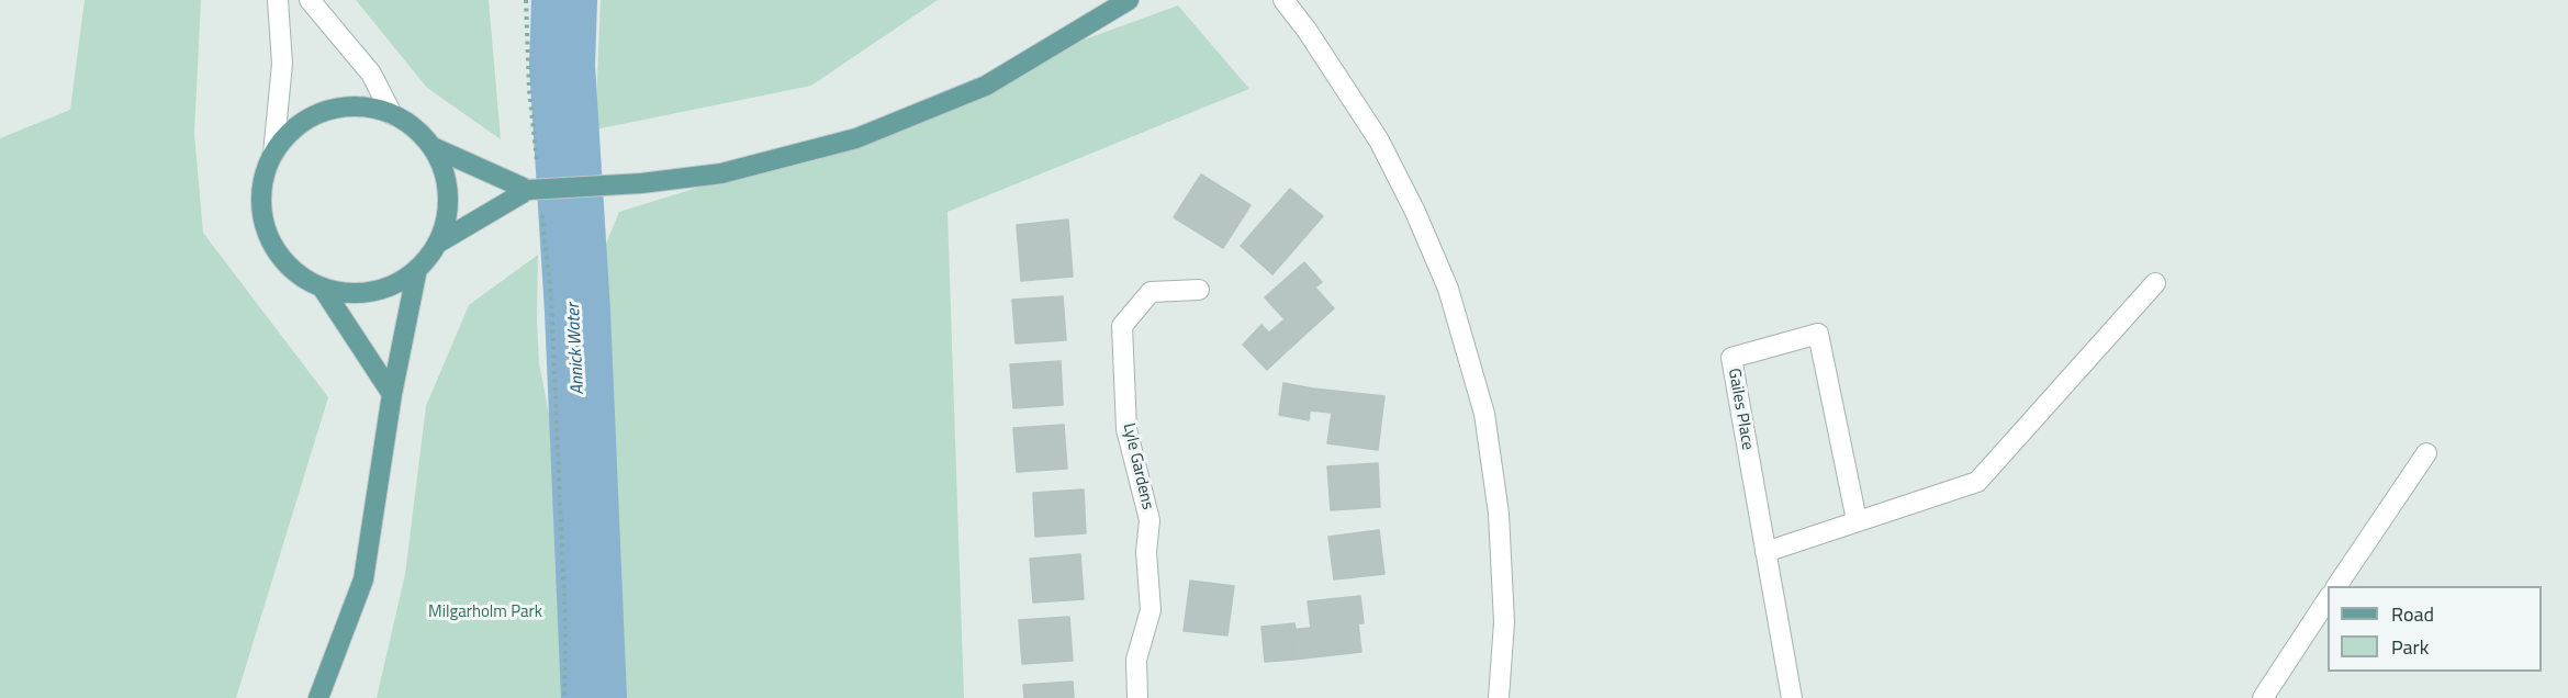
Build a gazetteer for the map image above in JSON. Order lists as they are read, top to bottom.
{
  "streets": {
    "street": ["Gailes Place", "Lyle Gardens"]
  },
  "water": ["Annick Water"],
  "parks": ["Milgarholm Park"],
  "legend": ["Road", "Park"]
}
